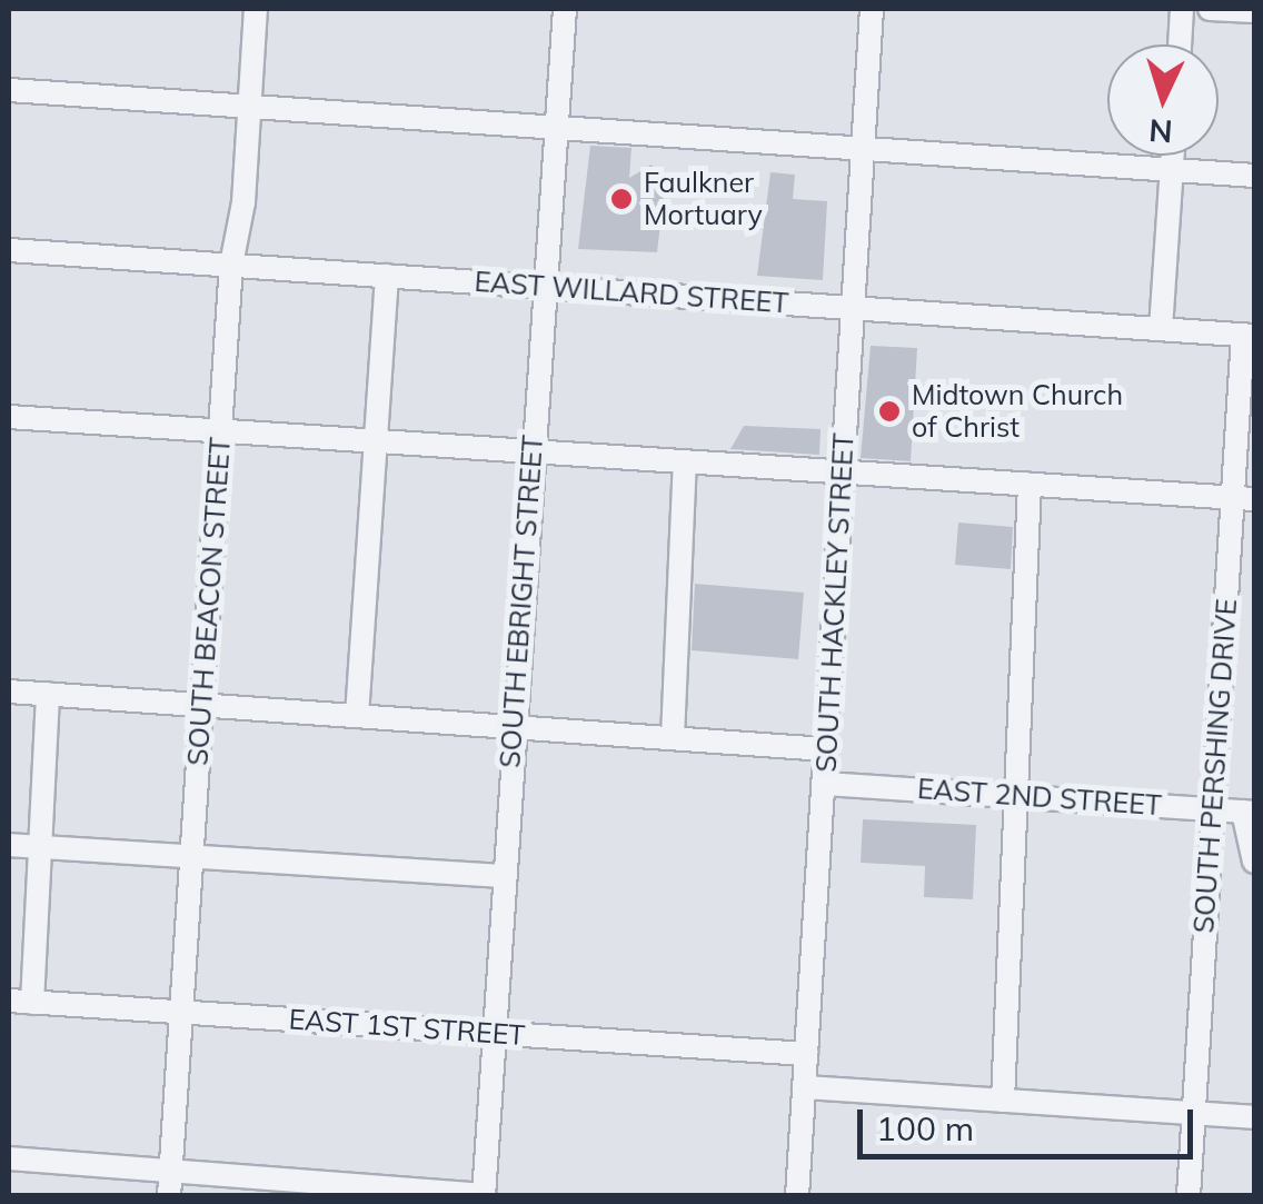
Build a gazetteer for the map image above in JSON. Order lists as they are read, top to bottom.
{
  "streets": {
    "street": [
      "EAST WILLARD STREET",
      "SOUTH BEACON STREET",
      "SOUTH EBRIGHT STREET",
      "SOUTH HACKLEY STREET",
      "SOUTH PERSHING DRIVE",
      "EAST 2ND STREET",
      "EAST 1ST STREET"
    ]
  },
  "crossings": [
    ["EAST WILLARD STREET", "SOUTH BEACON STREET"],
    ["EAST WILLARD STREET", "SOUTH EBRIGHT STREET"],
    ["EAST WILLARD STREET", "SOUTH HACKLEY STREET"],
    ["EAST WILLARD STREET", "SOUTH PERSHING DRIVE"],
    ["SOUTH BEACON STREET", "EAST 1ST STREET"],
    ["SOUTH EBRIGHT STREET", "EAST 1ST STREET"],
    ["SOUTH HACKLEY STREET", "EAST 2ND STREET"],
    ["SOUTH HACKLEY STREET", "EAST 1ST STREET"],
    ["SOUTH PERSHING DRIVE", "EAST 2ND STREET"]
  ],
  "places": ["Faulkner Mortuary", "Midtown Church of Christ"],
  "scale_bar": "100 m",
  "north": "bottom"
}
